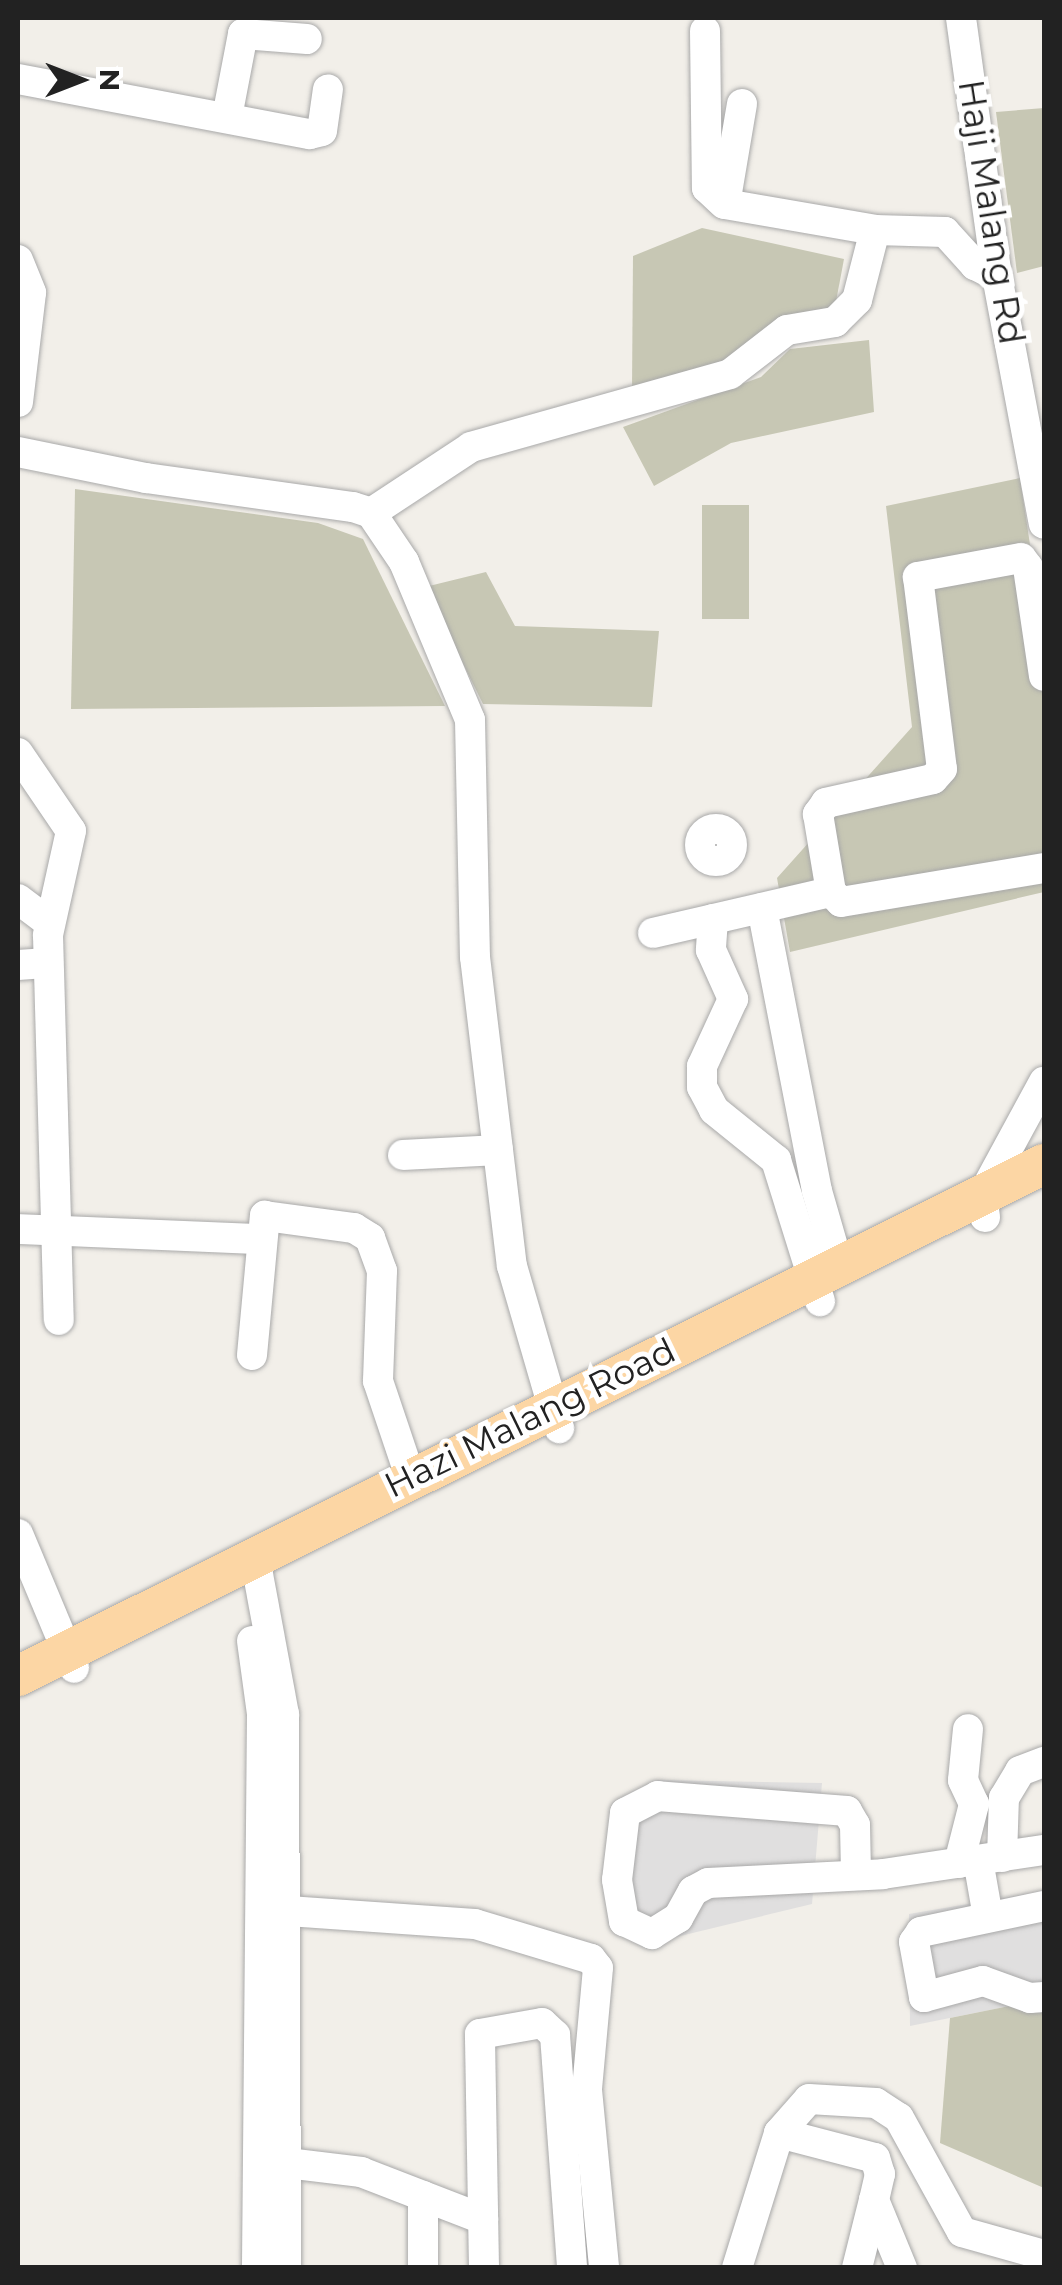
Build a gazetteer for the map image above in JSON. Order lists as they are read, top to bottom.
{
  "streets": {
    "main road": ["Hazi Malang Road"],
    "street": ["Haji Malang Rd"]
  },
  "north": "right"
}
